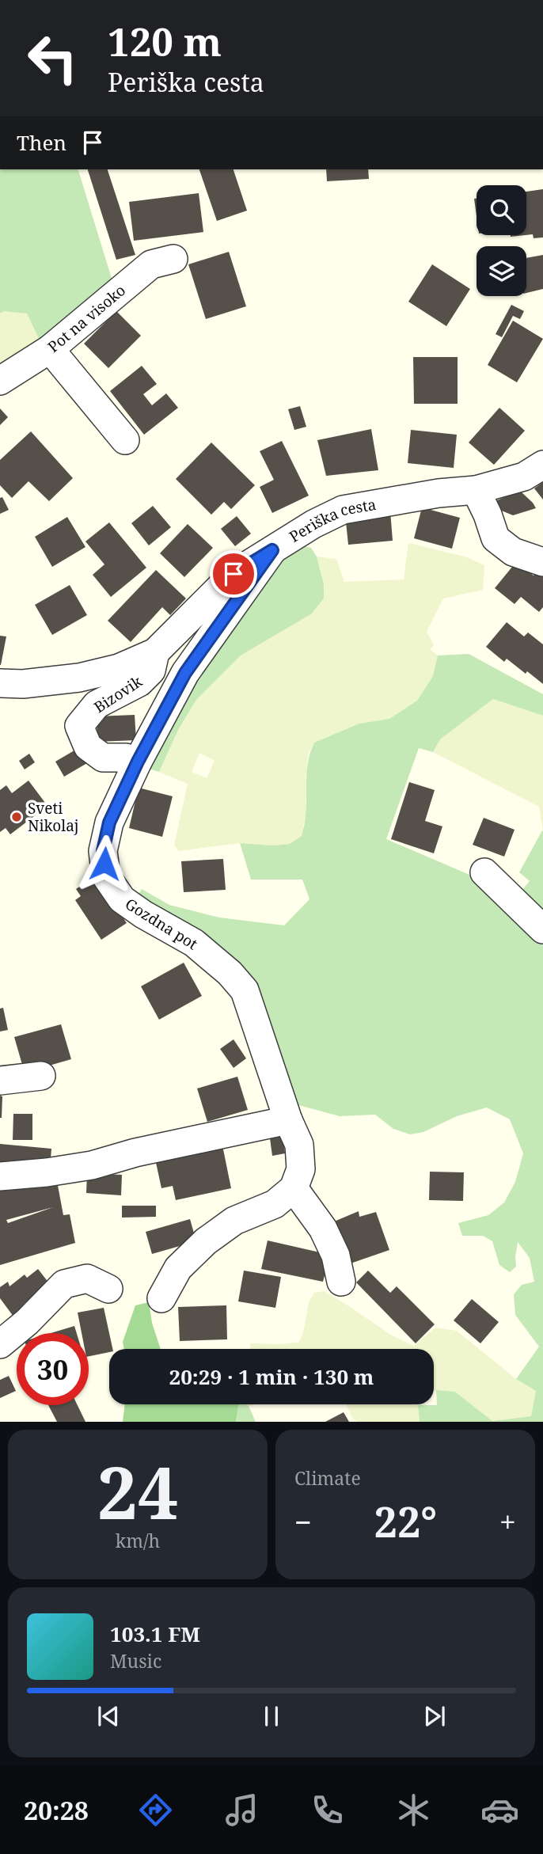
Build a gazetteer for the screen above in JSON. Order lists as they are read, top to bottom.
{
  "streets": {
    "street": [
      "Pot na visoko",
      "Periška cesta",
      "Bizovik",
      "Gozdna pot"
    ]
  },
  "crossings": [
    ["Periška cesta", "Bizovik"],
    ["Periška cesta", "Gozdna pot"],
    ["Bizovik", "Gozdna pot"]
  ],
  "places": ["Sveti Nikolaj"],
  "page": {
    "turn": ["120 m", "Periška cesta"],
    "then": "Then",
    "limit": "30",
    "trip": "20:29 · 1 min · 130 m",
    "tile": [
      ["24", "km/h"],
      "Climate"
    ],
    "heat": ["−", "22°", "+"],
    "song": ["103.1 FM", "Music"],
    "tabs": "20:28"
  }
}
